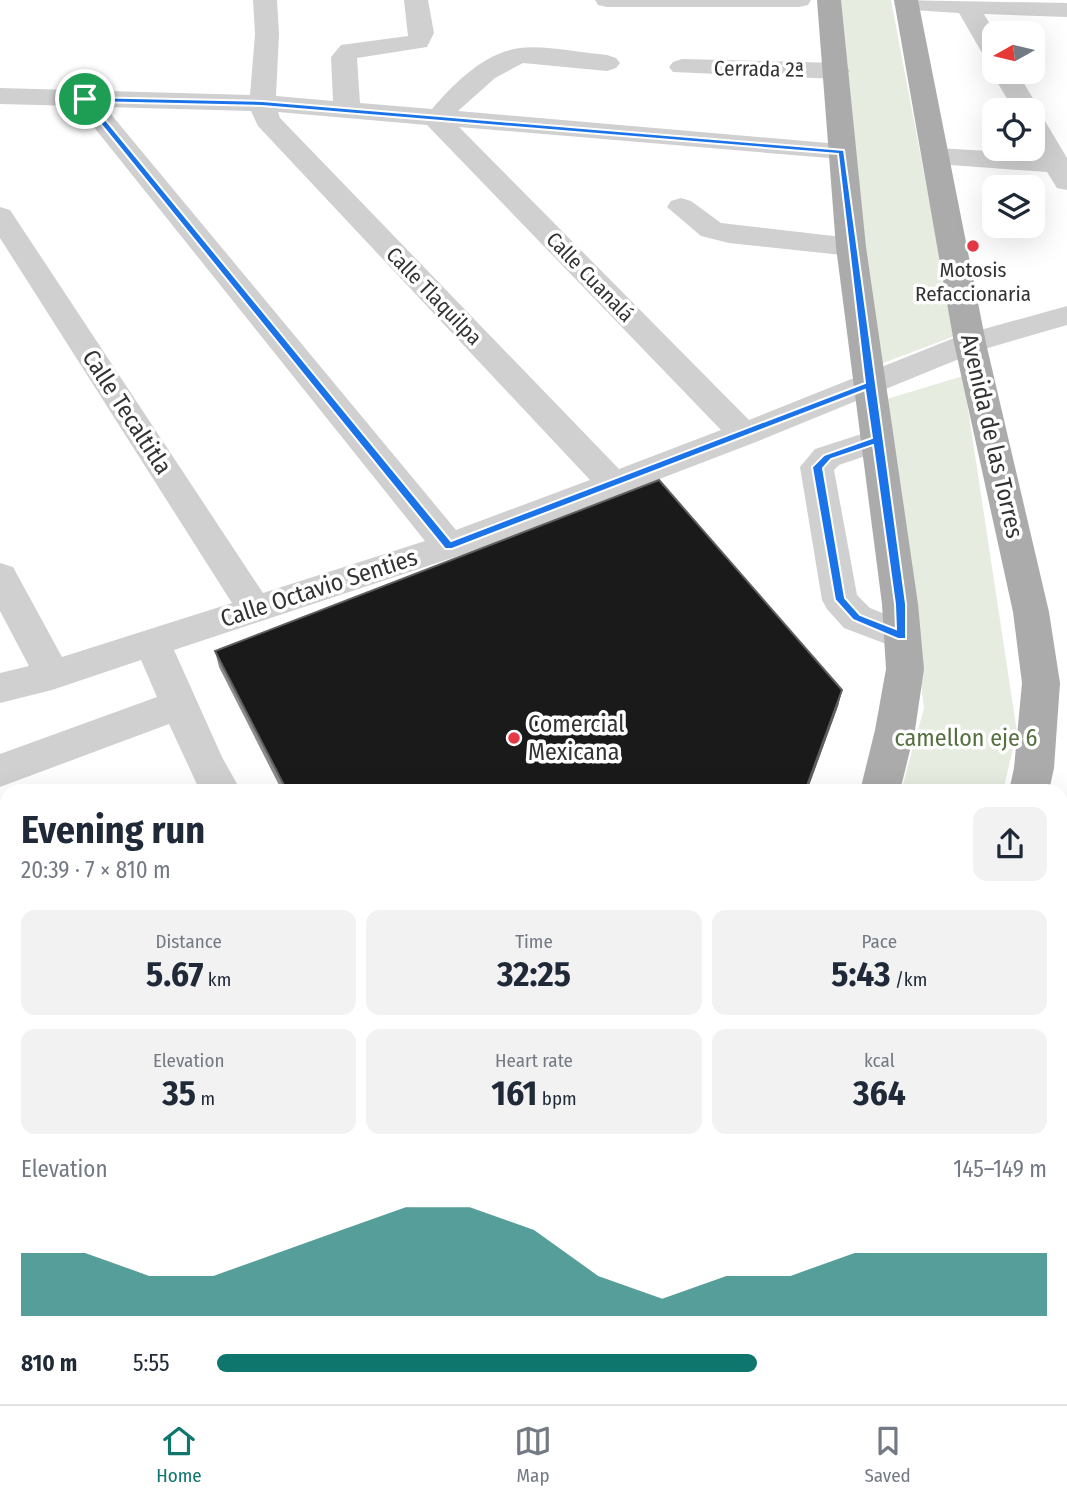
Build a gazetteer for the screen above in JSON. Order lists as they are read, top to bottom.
{
  "streets": {
    "main road": ["Avenida de las Torres"],
    "street": [
      "Cerrada 2ª",
      "Calle Cuanalá",
      "Calle Tlaquilpa",
      "Calle Tecaltitla",
      "Calle Octavio Senties"
    ]
  },
  "crossings": [
    ["Calle Cuanalá", "Calle Octavio Senties"],
    ["Calle Tlaquilpa", "Calle Octavio Senties"],
    ["Calle Tecaltitla", "Calle Octavio Senties"],
    ["Avenida de las Torres", "Calle Octavio Senties"]
  ],
  "parks": ["camellon eje 6"],
  "places": ["Motosis Refaccionaria", "Comercial Mexicana"],
  "north": "left",
  "page": {
    "heading": ["Evening run", "20:39 · 7 × 810 m"],
    "stats": [
      ["Distance", "5.67 km"],
      ["Time", "32:25"],
      ["Pace", "5:43 /km"],
      ["Elevation", "35 m"],
      ["Heart rate", "161 bpm"],
      ["kcal", "364"]
    ],
    "chart": ["Elevation", "145–149 m"],
    "list": [
      {
        "name": "810 m",
        "note": "5:55"
      }
    ],
    "tabs": ["Home", "Map", "Saved"]
  }
}
